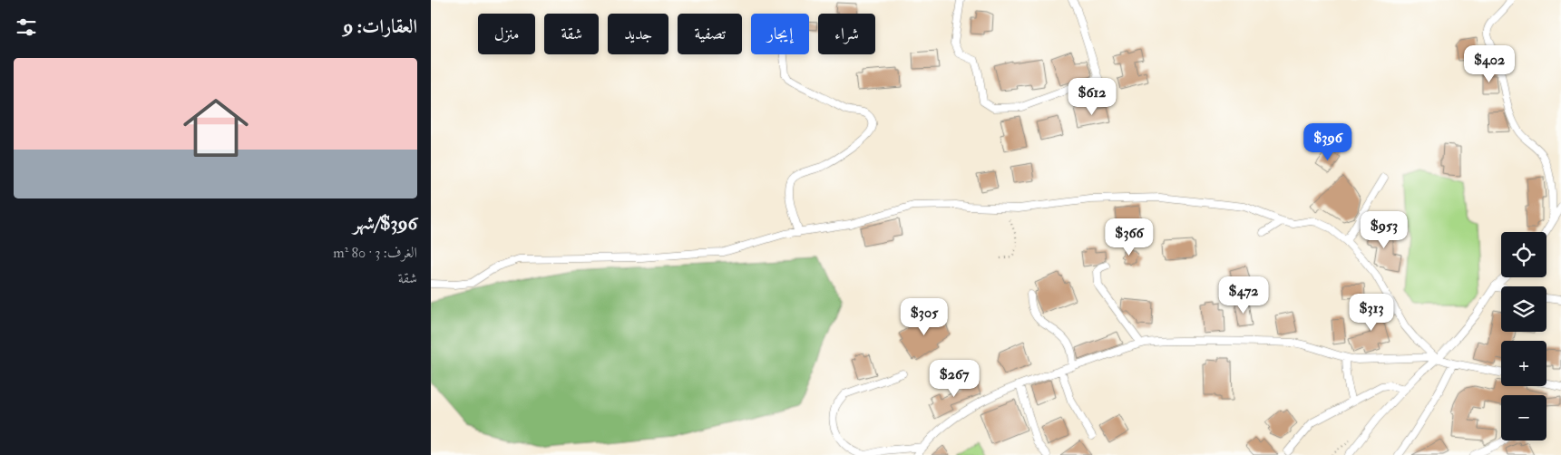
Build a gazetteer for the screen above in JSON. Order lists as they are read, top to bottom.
{
  "page": {
    "heading": "العقارات: 9",
    "chip": [
      "شراء",
      "إيجار",
      "تصفية",
      "جديد",
      "شقة",
      "منزل"
    ],
    "price": [
      "$402",
      "$612",
      "$396",
      "$953",
      "$366",
      "$472",
      "$313",
      "$305",
      "$267"
    ],
    "list": [
      {
        "name": "$396/شهر",
        "note": "الغرف: 3 · 80 m² · شقة"
      }
    ],
    "map_buttons": ["+", "−"]
  }
}
